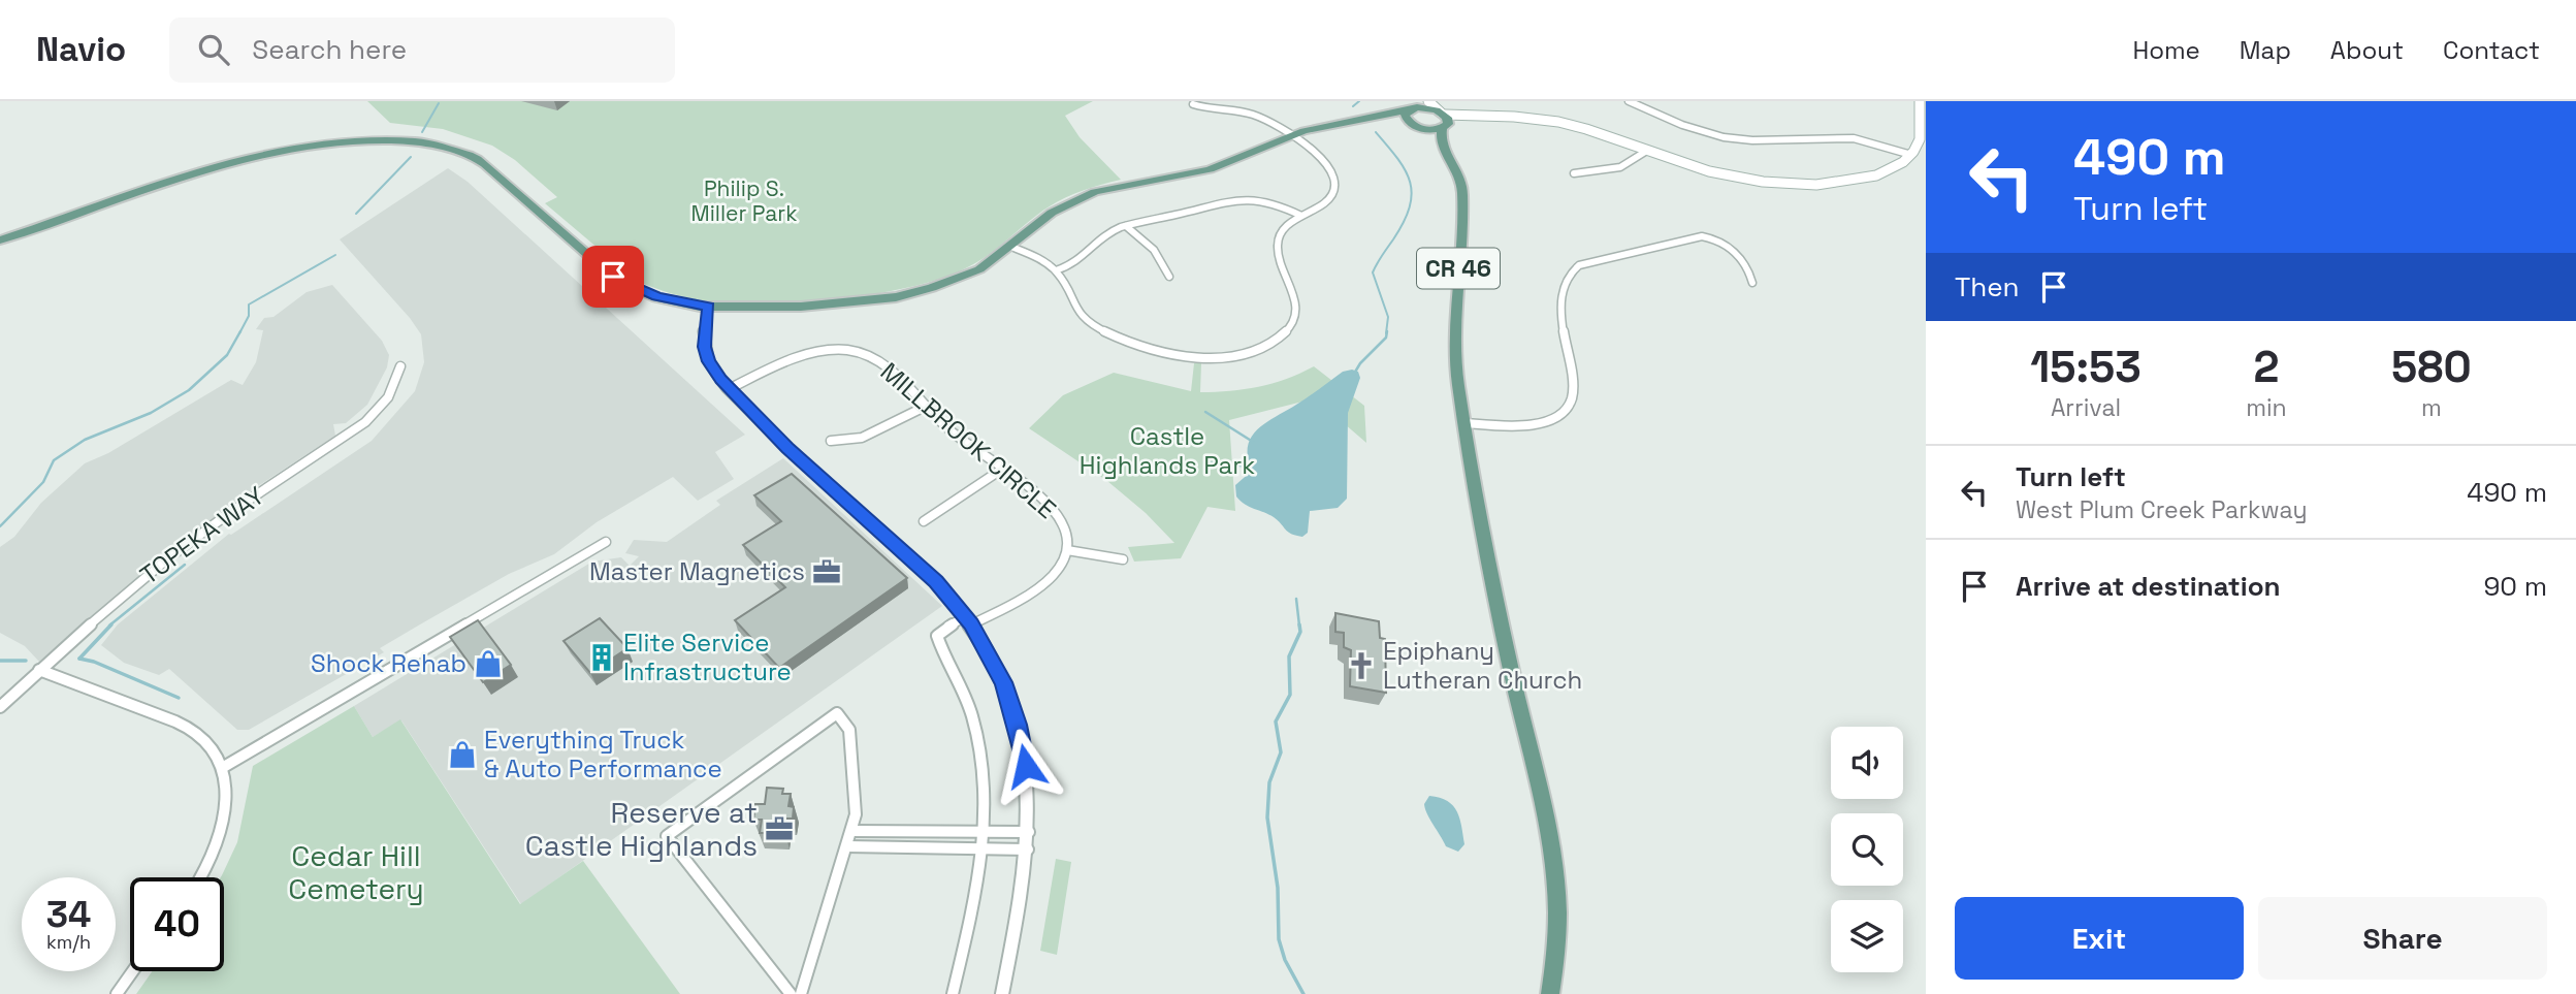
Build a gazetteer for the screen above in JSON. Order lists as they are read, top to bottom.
{
  "streets": {
    "main road": ["CR 46"],
    "street": ["MILLBROOK CIRCLE", "TOPEKA WAY"]
  },
  "parks": ["Philip S. Miller Park", "Castle Highlands Park", "Cedar Hill Cemetery"],
  "places": {
    "office": ["Master Magnetics", "Reserve at Castle Highlands"],
    "building": ["Elite Service Infrastructure"],
    "shop": ["Shock Rehab", "Everything Truck & Auto Performance"],
    "church": ["Epiphany Lutheran Church"]
  },
  "page": {
    "header": "Navio",
    "search": "Search here",
    "nav": [
      "Home",
      "Map",
      "About",
      "Contact"
    ],
    "turn": ["490 m", "Turn left"],
    "then": "Then",
    "eta": [
      "15:53",
      "Arrival",
      "2",
      "min",
      "580",
      "m"
    ],
    "list": [
      {
        "name": "Turn left",
        "note": "West Plum Creek Parkway",
        "value": "490 m"
      },
      {
        "name": "Arrive at destination",
        "value": "90 m"
      }
    ],
    "speed": "34 km/h",
    "limit": "40",
    "buttons": ["Exit", "Share"]
  }
}
